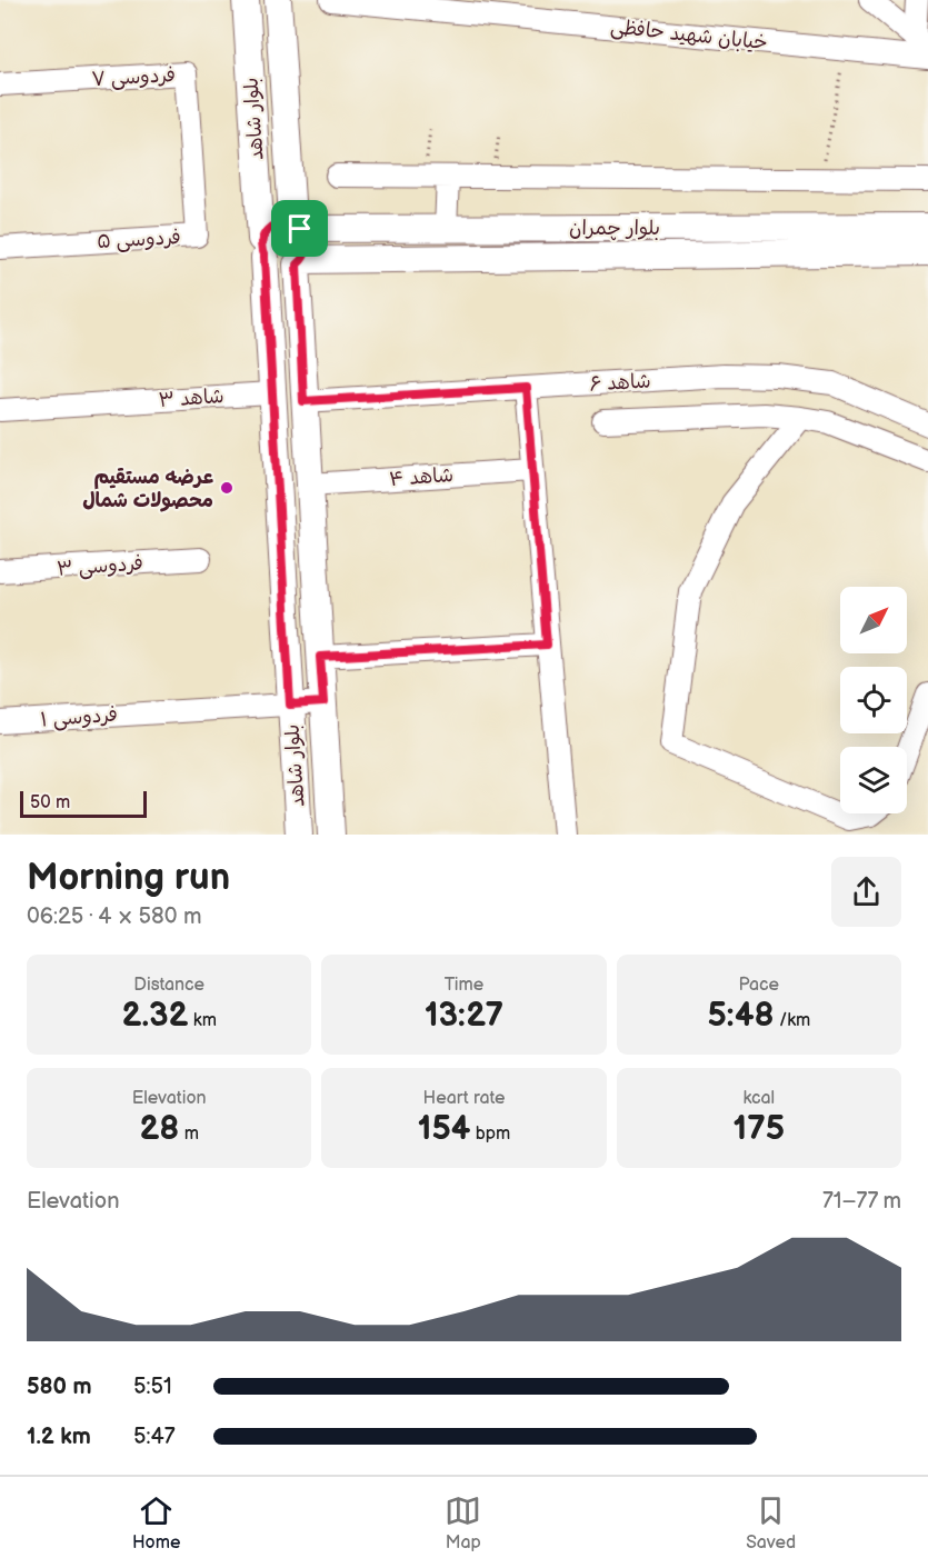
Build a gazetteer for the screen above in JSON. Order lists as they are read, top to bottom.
{
  "streets": {
    "main road": ["بلوار شاهد", "بلوار چمران"],
    "street": [
      "خیابان شهید حافظی",
      "فردوسی ۷",
      "فردوسی ۵",
      "شاهد ۶",
      "شاهد ۳",
      "شاهد ۴",
      "فردوسی ۳",
      "فردوسی ۱"
    ]
  },
  "crossings": [
    ["فردوسی ۷", "فردوسی ۵"],
    ["بلوار شاهد", "بلوار چمران"],
    ["بلوار شاهد", "شاهد ۶"],
    ["بلوار شاهد", "شاهد ۳"],
    ["بلوار شاهد", "شاهد ۴"],
    ["بلوار شاهد", "فردوسی ۱"]
  ],
  "places": ["عرضه مستقیم محصولات شمال"],
  "scale_bar": "50 m",
  "north": "top right",
  "page": {
    "scale": "50 m",
    "heading": ["Morning run", "06:25 · 4 × 580 m"],
    "stats": [
      ["Distance", "2.32 km"],
      ["Time", "13:27"],
      ["Pace", "5:48 /km"],
      ["Elevation", "28 m"],
      ["Heart rate", "154 bpm"],
      ["kcal", "175"]
    ],
    "chart": ["Elevation", "71–77 m"],
    "list": [
      {
        "name": "580 m",
        "note": "5:51"
      },
      {
        "name": "1.2 km",
        "note": "5:47"
      }
    ],
    "tabs": ["Home", "Map", "Saved"]
  }
}
